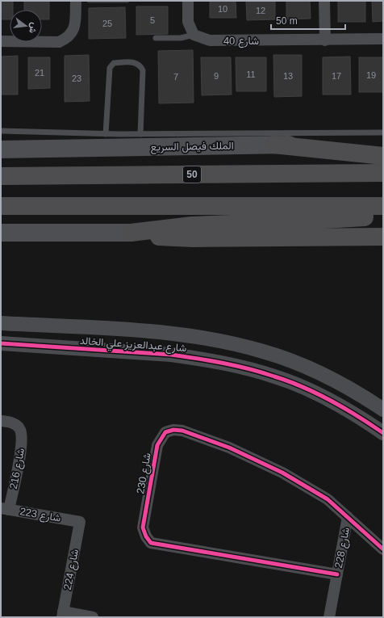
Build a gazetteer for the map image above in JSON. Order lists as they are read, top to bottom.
{
  "streets": {
    "highway": ["50"],
    "main road": ["الملك فيصل السريع"],
    "street": [
      "شارع 40",
      "شارع عبدالعزيز علي الخالد",
      "شارع 216",
      "شارع 230",
      "شارع 223",
      "شارع 228",
      "شارع 224"
    ]
  },
  "crossings": [
    ["شارع 216", "شارع 223"],
    ["شارع 230", "شارع 228"],
    ["شارع 223", "شارع 224"]
  ],
  "house_numbers": [
    "10",
    "12",
    "5",
    "25",
    "21",
    "11",
    "19",
    "9",
    "13",
    "17",
    "7",
    "23"
  ],
  "scale_bar": "50 m",
  "north": "right"
}
